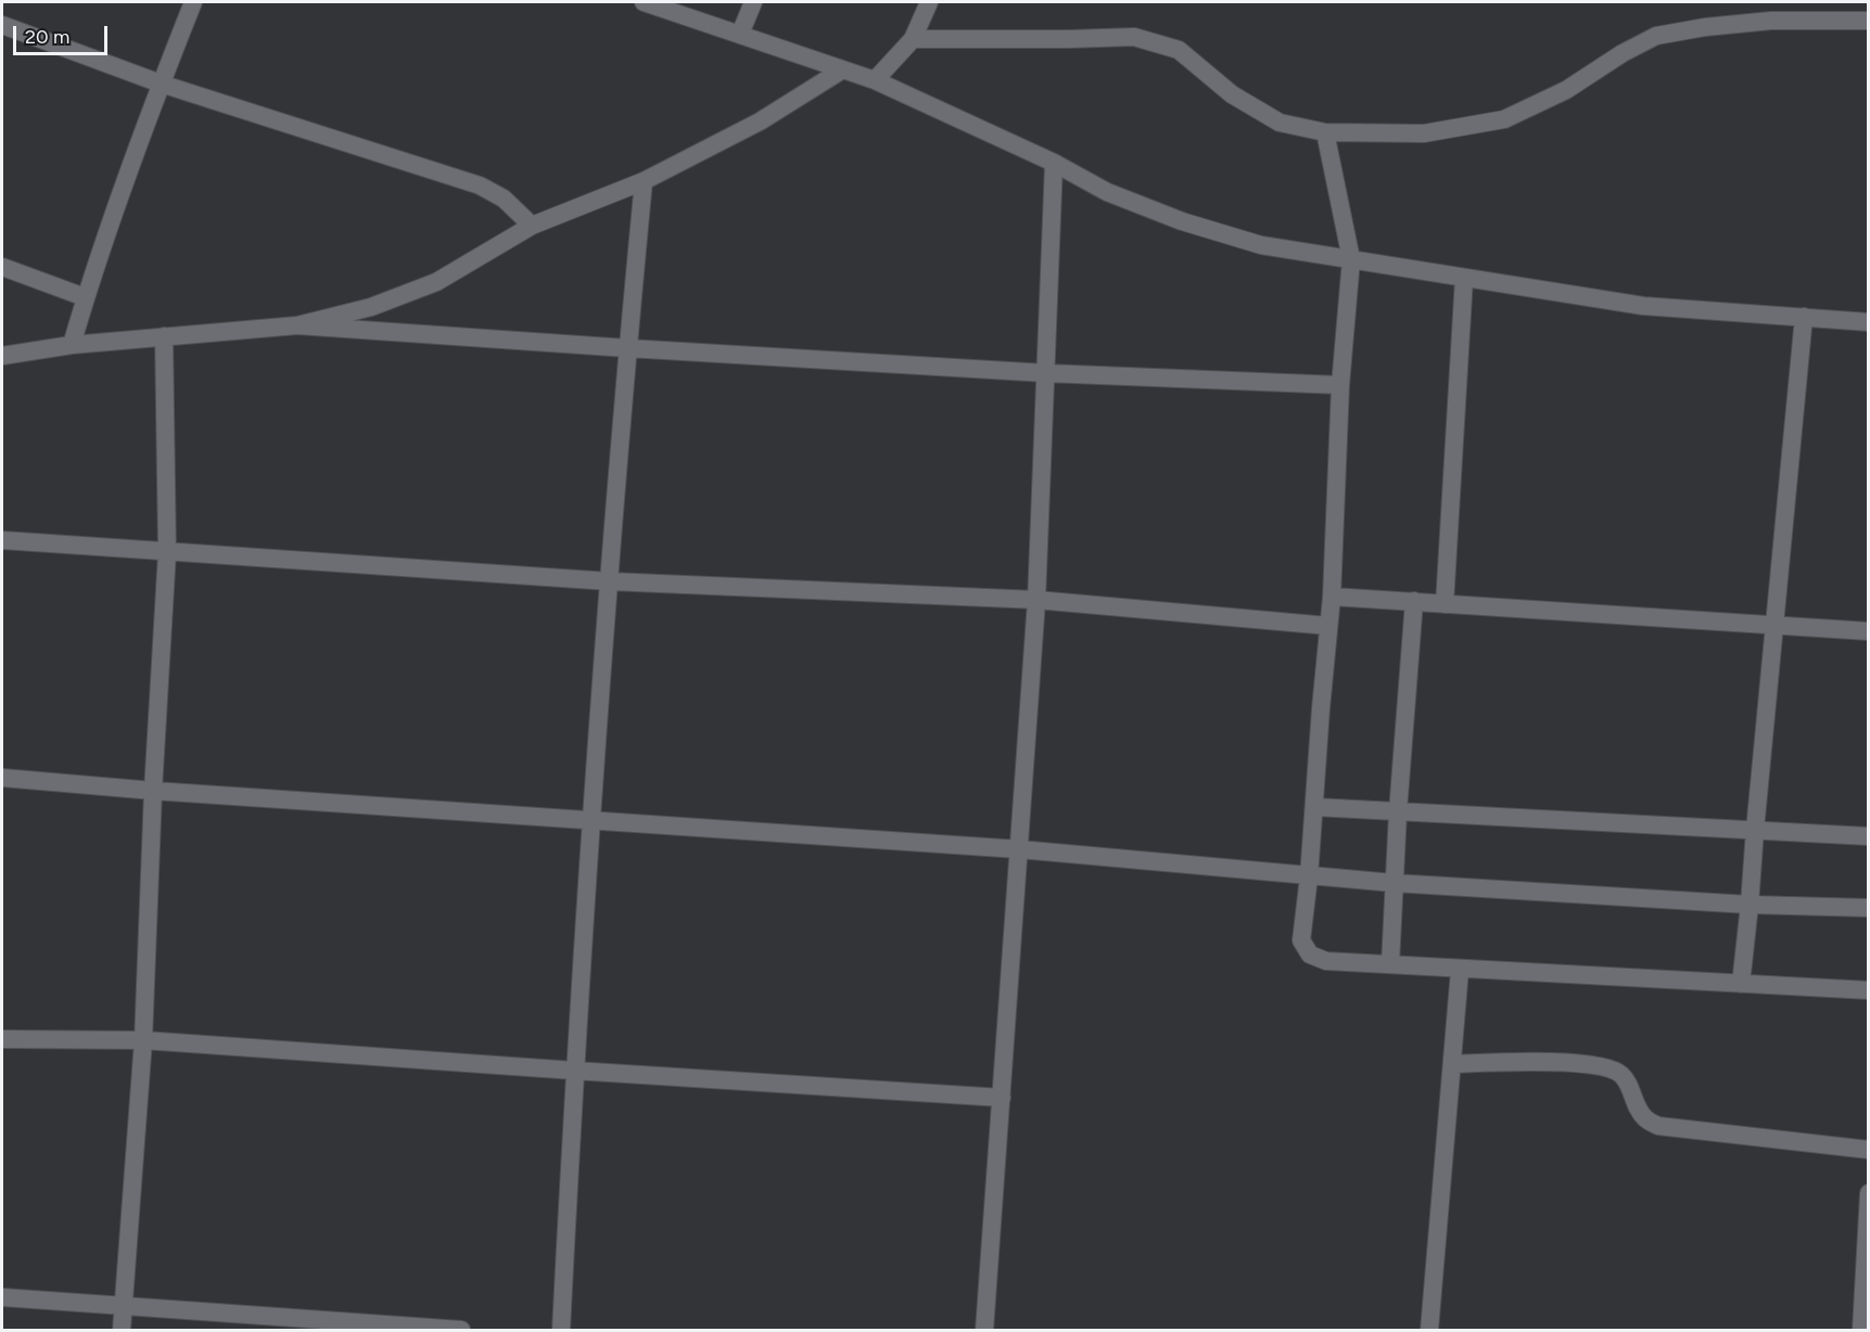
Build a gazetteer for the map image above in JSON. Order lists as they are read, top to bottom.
{
  "scale_bar": "20 m"
}
